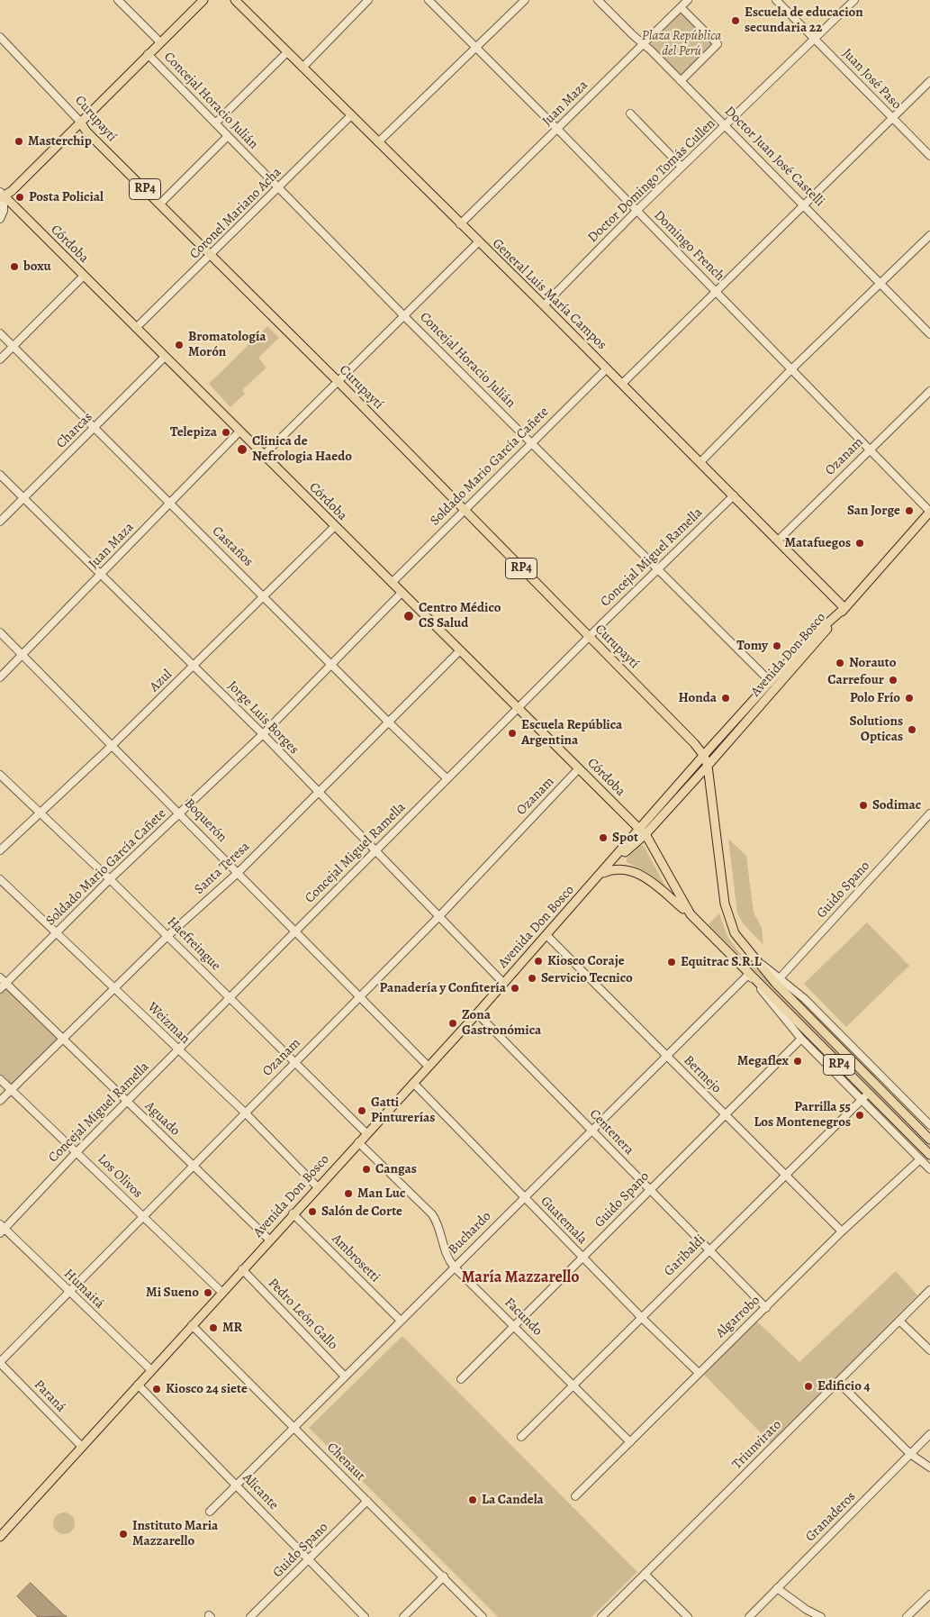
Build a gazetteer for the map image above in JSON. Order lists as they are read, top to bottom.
{
  "streets": {
    "main road": [
      "Curupaytí",
      "RP4",
      "Córdoba",
      "General Luis María Campos",
      "Avenida Don Bosco"
    ],
    "street": [
      "Juan José Paso",
      "Concejal Horacio Julián",
      "Juan Maza",
      "Doctor Juan José Castelli",
      "Doctor Domingo Tomás Cullen",
      "Coronel Mariano Acha",
      "Domingo French",
      "Charcas",
      "Ozanam",
      "Soldado Mario García Cañete",
      "Castaños",
      "Concejal Miguel Ramella",
      "Azul",
      "Jorge Luis Borges",
      "Boquerón",
      "Santa Teresa",
      "Guido Spano",
      "Haefreingue",
      "Weizman",
      "Bermejo",
      "Aguado",
      "Centenera",
      "Los Olivos",
      "Guatemala",
      "Buchardo",
      "Garibaldi",
      "Ambrosetti",
      "Humaitá",
      "Pedro León Gallo",
      "Facundo",
      "Algarrobo",
      "Paraná",
      "Triunvirato",
      "Chenaut",
      "Alicante",
      "Granaderos"
    ]
  },
  "crossings": [
    ["Juan José Paso", "Doctor Domingo Tomás Cullen"],
    ["Concejal Horacio Julián", "Coronel Mariano Acha"],
    ["Concejal Horacio Julián", "Soldado Mario García Cañete"],
    ["Concejal Horacio Julián", "Concejal Miguel Ramella"],
    ["Concejal Horacio Julián", "Avenida Don Bosco"],
    ["Juan Maza", "Doctor Juan José Castelli"],
    ["Juan Maza", "Córdoba"],
    ["Juan Maza", "Domingo French"],
    ["Juan Maza", "General Luis María Campos"],
    ["Juan Maza", "Castaños"],
    ["Juan Maza", "Jorge Luis Borges"],
    ["Juan Maza", "Boquerón"],
    ["Curupaytí", "RP4"],
    ["Curupaytí", "Coronel Mariano Acha"],
    ["Curupaytí", "Soldado Mario García Cañete"],
    ["Curupaytí", "Concejal Miguel Ramella"],
    ["Curupaytí", "Avenida Don Bosco"],
    ["Doctor Juan José Castelli", "Doctor Domingo Tomás Cullen"],
    ["Doctor Domingo Tomás Cullen", "Domingo French"],
    ["Doctor Domingo Tomás Cullen", "General Luis María Campos"],
    ["RP4", "Córdoba"],
    ["RP4", "Avenida Don Bosco"],
    ["RP4", "Guido Spano"],
    ["RP4", "Buchardo"],
    ["RP4", "Garibaldi"],
    ["Coronel Mariano Acha", "Córdoba"],
    ["Coronel Mariano Acha", "General Luis María Campos"],
    ["Córdoba", "Charcas"],
    ["Córdoba", "Ozanam"],
    ["Córdoba", "Soldado Mario García Cañete"],
    ["Córdoba", "Concejal Miguel Ramella"],
    ["Córdoba", "Avenida Don Bosco"],
    ["Córdoba", "Azul"],
    ["Córdoba", "Santa Teresa"],
    ["Domingo French", "Ozanam"],
    ["Domingo French", "Avenida Don Bosco"],
    ["General Luis María Campos", "Ozanam"],
    ["General Luis María Campos", "Soldado Mario García Cañete"],
    ["General Luis María Campos", "Concejal Miguel Ramella"],
    ["General Luis María Campos", "Avenida Don Bosco"],
    ["Charcas", "Castaños"],
    ["Charcas", "Jorge Luis Borges"],
    ["Ozanam", "Jorge Luis Borges"],
    ["Ozanam", "Boquerón"],
    ["Ozanam", "Haefreingue"],
    ["Ozanam", "Weizman"],
    ["Ozanam", "Aguado"],
    ["Ozanam", "Los Olivos"],
    ["Ozanam", "Humaitá"],
    ["Ozanam", "Paraná"],
    ["Soldado Mario García Cañete", "Castaños"],
    ["Soldado Mario García Cañete", "Jorge Luis Borges"],
    ["Soldado Mario García Cañete", "Boquerón"],
    ["Soldado Mario García Cañete", "Haefreingue"],
    ["Soldado Mario García Cañete", "Weizman"],
    ["Soldado Mario García Cañete", "Aguado"],
    ["Castaños", "Concejal Miguel Ramella"],
    ["Castaños", "Azul"],
    ["Castaños", "Santa Teresa"],
    ["Concejal Miguel Ramella", "Jorge Luis Borges"],
    ["Concejal Miguel Ramella", "Boquerón"],
    ["Concejal Miguel Ramella", "Haefreingue"],
    ["Concejal Miguel Ramella", "Weizman"],
    ["Concejal Miguel Ramella", "Aguado"],
    ["Concejal Miguel Ramella", "Los Olivos"],
    ["Concejal Miguel Ramella", "Humaitá"],
    ["Avenida Don Bosco", "Jorge Luis Borges"],
    ["Avenida Don Bosco", "Boquerón"],
    ["Avenida Don Bosco", "Haefreingue"],
    ["Avenida Don Bosco", "Weizman"],
    ["Avenida Don Bosco", "Bermejo"],
    ["Avenida Don Bosco", "Aguado"],
    ["Avenida Don Bosco", "Centenera"],
    ["Avenida Don Bosco", "Los Olivos"],
    ["Avenida Don Bosco", "Guatemala"],
    ["Avenida Don Bosco", "Ambrosetti"],
    ["Avenida Don Bosco", "Humaitá"],
    ["Avenida Don Bosco", "Pedro León Gallo"],
    ["Avenida Don Bosco", "Facundo"],
    ["Avenida Don Bosco", "Paraná"],
    ["Avenida Don Bosco", "Chenaut"],
    ["Avenida Don Bosco", "Alicante"],
    ["Azul", "Jorge Luis Borges"],
    ["Azul", "Boquerón"],
    ["Azul", "Haefreingue"],
    ["Jorge Luis Borges", "Santa Teresa"],
    ["Boquerón", "Santa Teresa"],
    ["Santa Teresa", "Haefreingue"],
    ["Santa Teresa", "Weizman"],
    ["Santa Teresa", "Aguado"],
    ["Santa Teresa", "Los Olivos"],
    ["Guido Spano", "Bermejo"],
    ["Guido Spano", "Centenera"],
    ["Guido Spano", "Guatemala"],
    ["Guido Spano", "Facundo"],
    ["Guido Spano", "Chenaut"],
    ["Guido Spano", "Alicante"],
    ["Bermejo", "Buchardo"],
    ["Bermejo", "Garibaldi"],
    ["Bermejo", "Algarrobo"],
    ["Centenera", "Buchardo"],
    ["Centenera", "Garibaldi"],
    ["Centenera", "Algarrobo"],
    ["Guatemala", "Buchardo"],
    ["Guatemala", "Garibaldi"],
    ["Guatemala", "Algarrobo"],
    ["Buchardo", "Ambrosetti"],
    ["Buchardo", "Pedro León Gallo"],
    ["Buchardo", "Facundo"],
    ["Buchardo", "Chenaut"],
    ["Buchardo", "Alicante"],
    ["Garibaldi", "Facundo"],
    ["Facundo", "Algarrobo"]
  ],
  "districts": ["María Mazzarello"],
  "parks": ["Plaza República del Perú"],
  "places": [
    "Escuela de educacion secundaria 22",
    "Masterchip",
    "Posta Policial",
    "boxu",
    "Bromatología Morón",
    "Telepiza",
    "Clinica de Nefrologia Haedo",
    "San Jorge",
    "Matafuegos",
    "Centro Médico CS Salud",
    "Tomy",
    "Norauto",
    "Carrefour",
    "Honda",
    "Polo Frío",
    "Solutions Opticas",
    "Escuela República Argentina",
    "Sodimac",
    "Spot",
    "Kiosco Coraje",
    "Equitrac S.R.L",
    "Servicio Tecnico",
    "Panadería y Confitería",
    "Zona Gastronómica",
    "Megaflex",
    "Gatti Pinturerías",
    "Parrilla 55 Los Montenegros",
    "Cangas",
    "Man Luc",
    "Salón de Corte",
    "Mi Sueno",
    "MR",
    "Edificio 4",
    "Kiosco 24 siete",
    "La Candela",
    "Instituto Maria Mazzarello"
  ]
}
